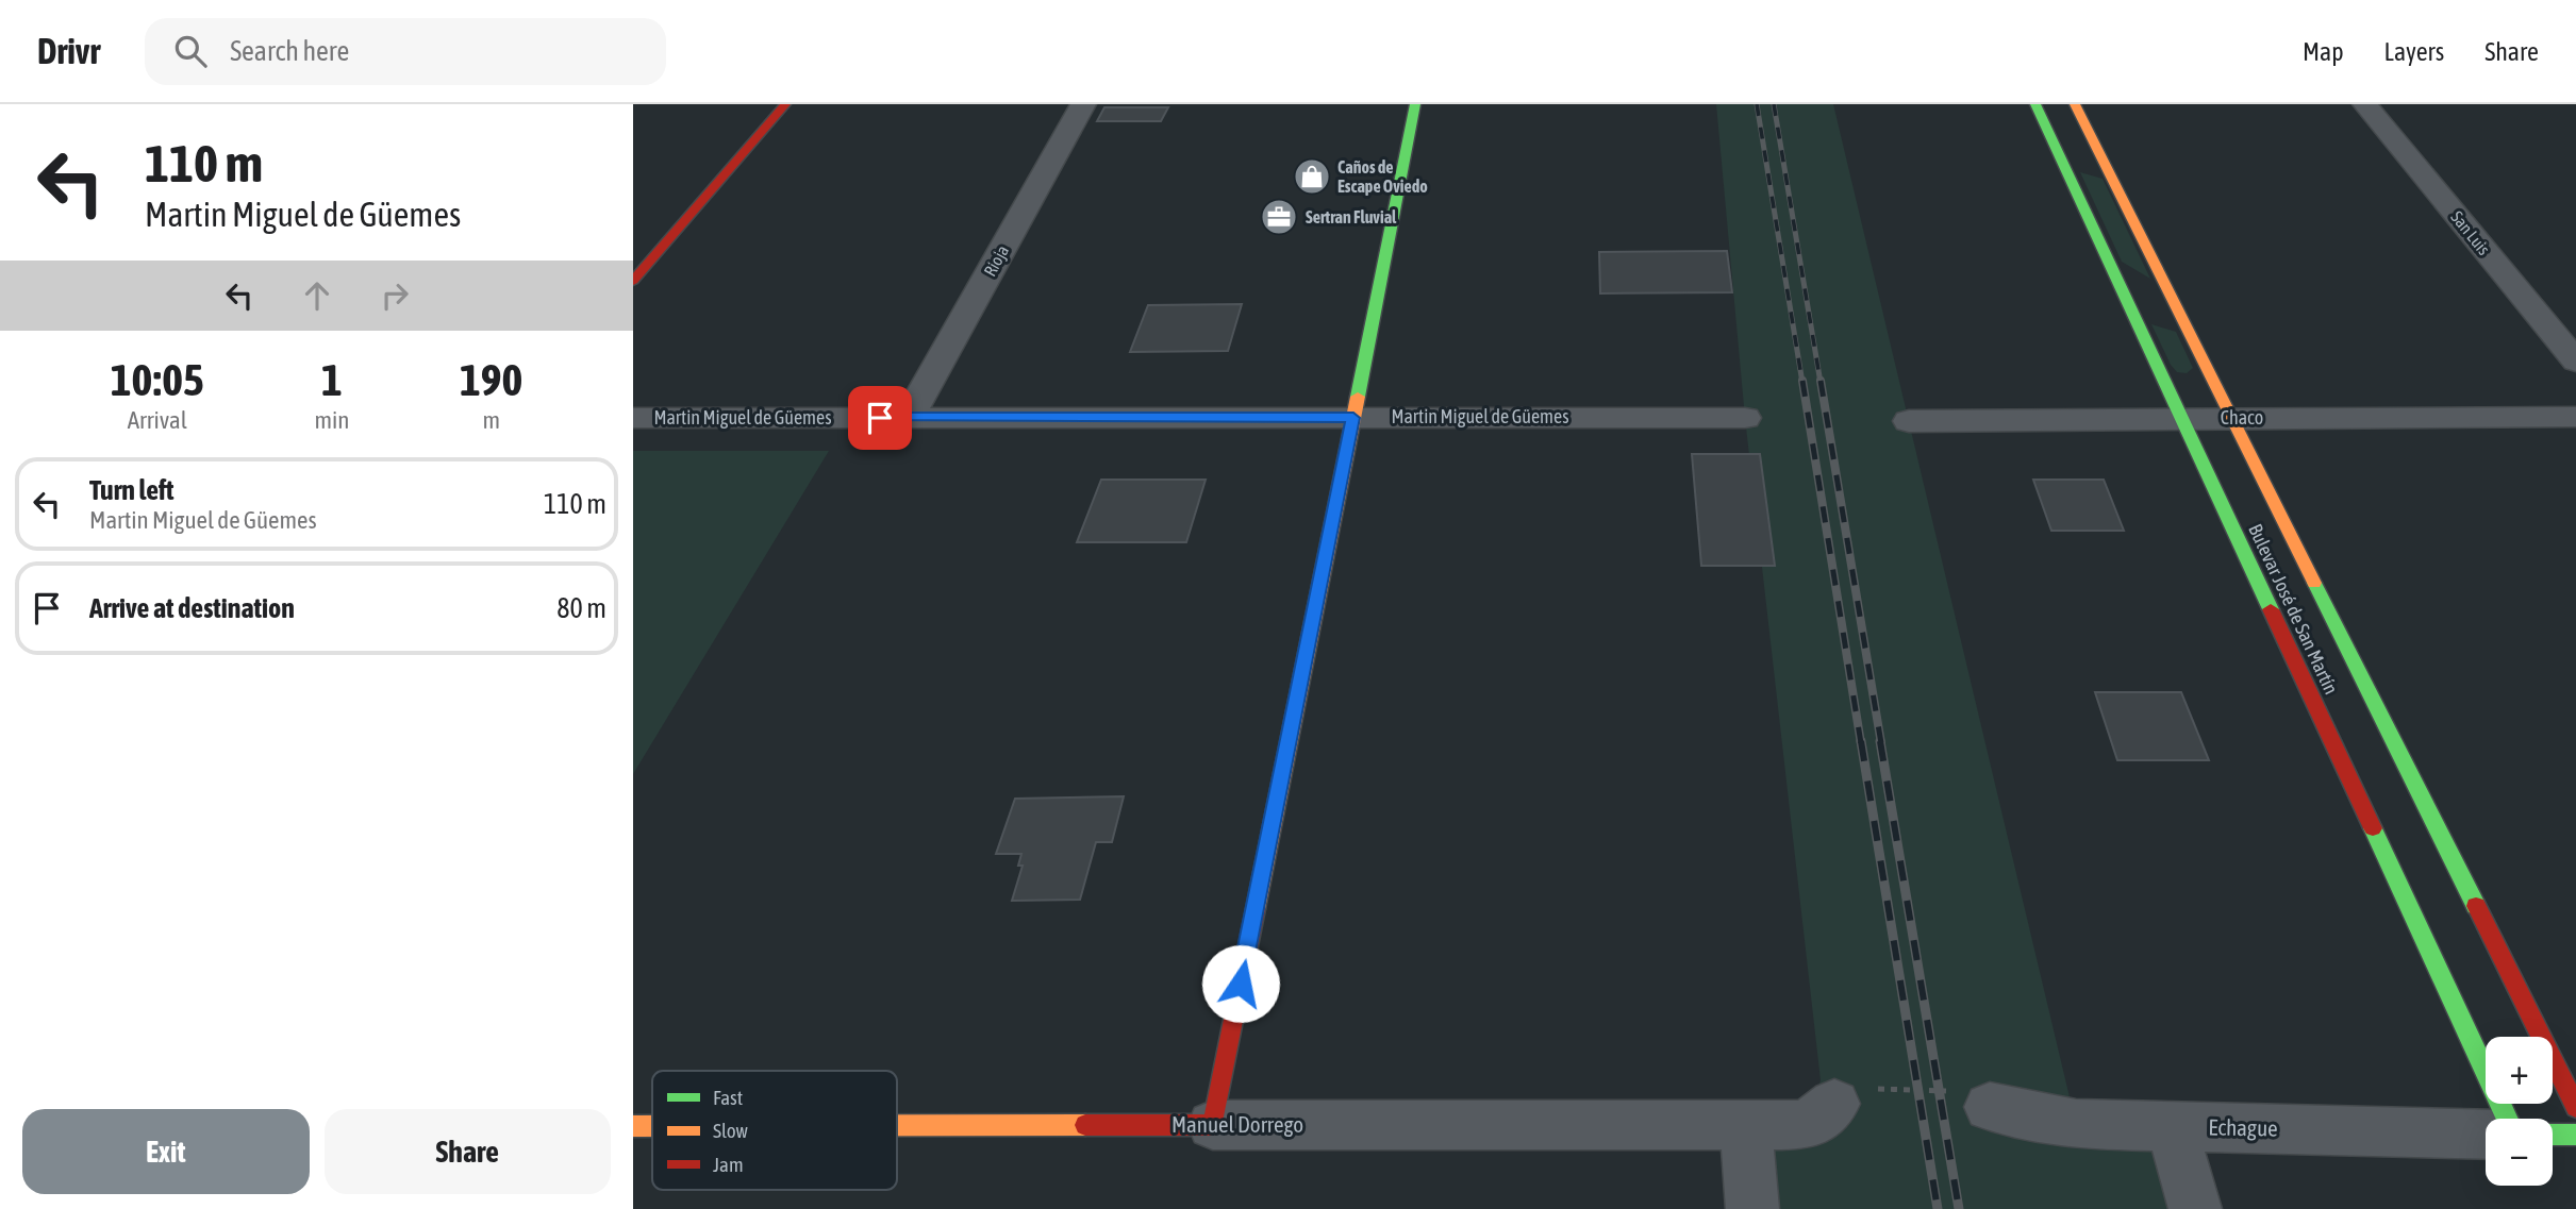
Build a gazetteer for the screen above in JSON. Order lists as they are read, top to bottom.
{
  "streets": {
    "street": [
      "San Luis",
      "Rioja",
      "Martin Miguel de Güemes",
      "Chaco",
      "Bulevar José de San Martín",
      "Manuel Dorrego",
      "Echague"
    ]
  },
  "crossings": [
    ["Rioja", "Martin Miguel de Güemes"],
    ["Chaco", "Bulevar José de San Martín"]
  ],
  "places": {
    "shop": ["Caños de Escape Oviedo"],
    "office": ["Sertran Fluvial"]
  },
  "legend": ["Fast", "Slow", "Jam"],
  "page": {
    "header": "Drivr",
    "search": "Search here",
    "nav": ["Map", "Layers", "Share"],
    "turn": ["110 m", "Martin Miguel de Güemes"],
    "eta": [
      "10:05",
      "Arrival",
      "1",
      "min",
      "190",
      "m"
    ],
    "list": [
      {
        "name": "Turn left",
        "note": "Martin Miguel de Güemes",
        "value": "110 m"
      },
      {
        "name": "Arrive at destination",
        "value": "80 m"
      }
    ],
    "map_buttons": ["+", "−"],
    "buttons": ["Exit", "Share"]
  }
}
